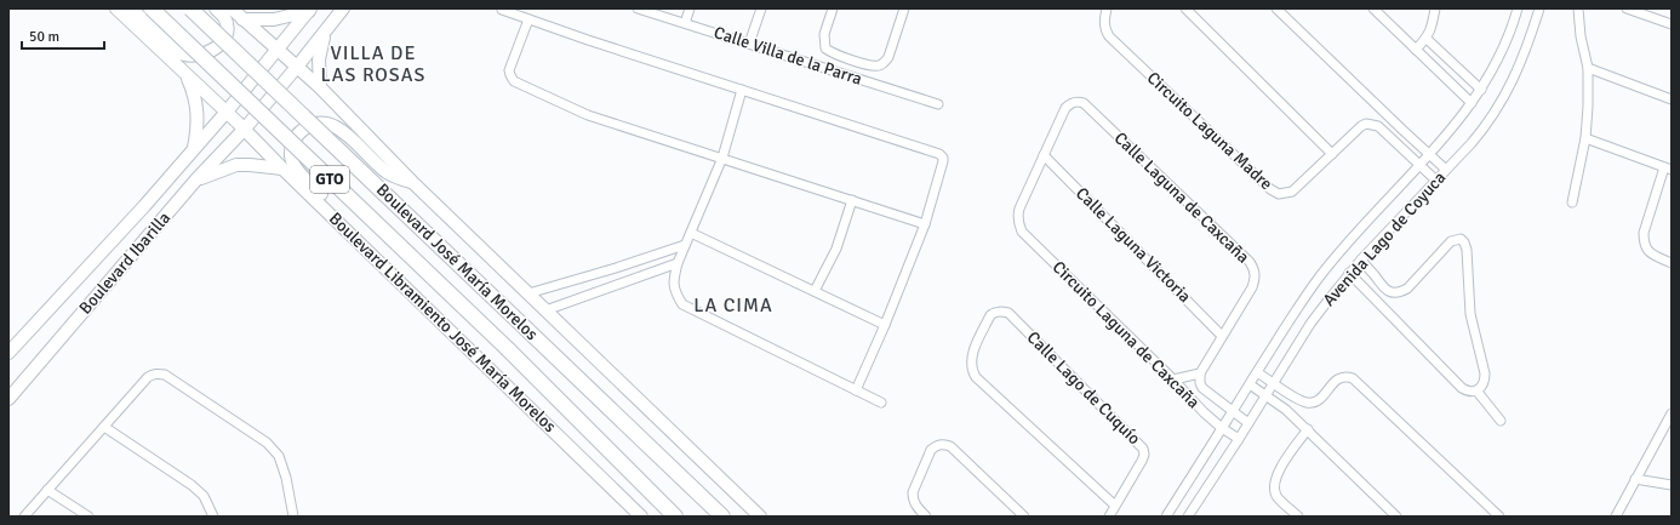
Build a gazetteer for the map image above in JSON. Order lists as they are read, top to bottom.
{
  "streets": {
    "main road": ["GTO", "Boulevard José María Morelos"],
    "street": [
      "Calle Villa de la Parra",
      "Circuito Laguna Madre",
      "Calle Laguna de Caxcaña",
      "Avenida Lago de Coyuca",
      "Calle Laguna Victoria",
      "Boulevard Ibarilla",
      "Boulevard Libramiento José María Morelos",
      "Circuito Laguna de Caxcaña",
      "Calle Lago de Cuquío"
    ]
  },
  "crossings": [
    ["Circuito Laguna Madre", "Avenida Lago de Coyuca"],
    ["Calle Laguna de Caxcaña", "Calle Laguna Victoria"],
    ["Calle Laguna de Caxcaña", "Circuito Laguna de Caxcaña"],
    ["Avenida Lago de Coyuca", "Circuito Laguna de Caxcaña"],
    ["Calle Laguna Victoria", "Circuito Laguna de Caxcaña"],
    ["Boulevard Ibarilla", "Boulevard Libramiento José María Morelos"]
  ],
  "districts": ["VILLA DE LAS ROSAS", "LA CIMA"],
  "scale_bar": "50 m"
}
